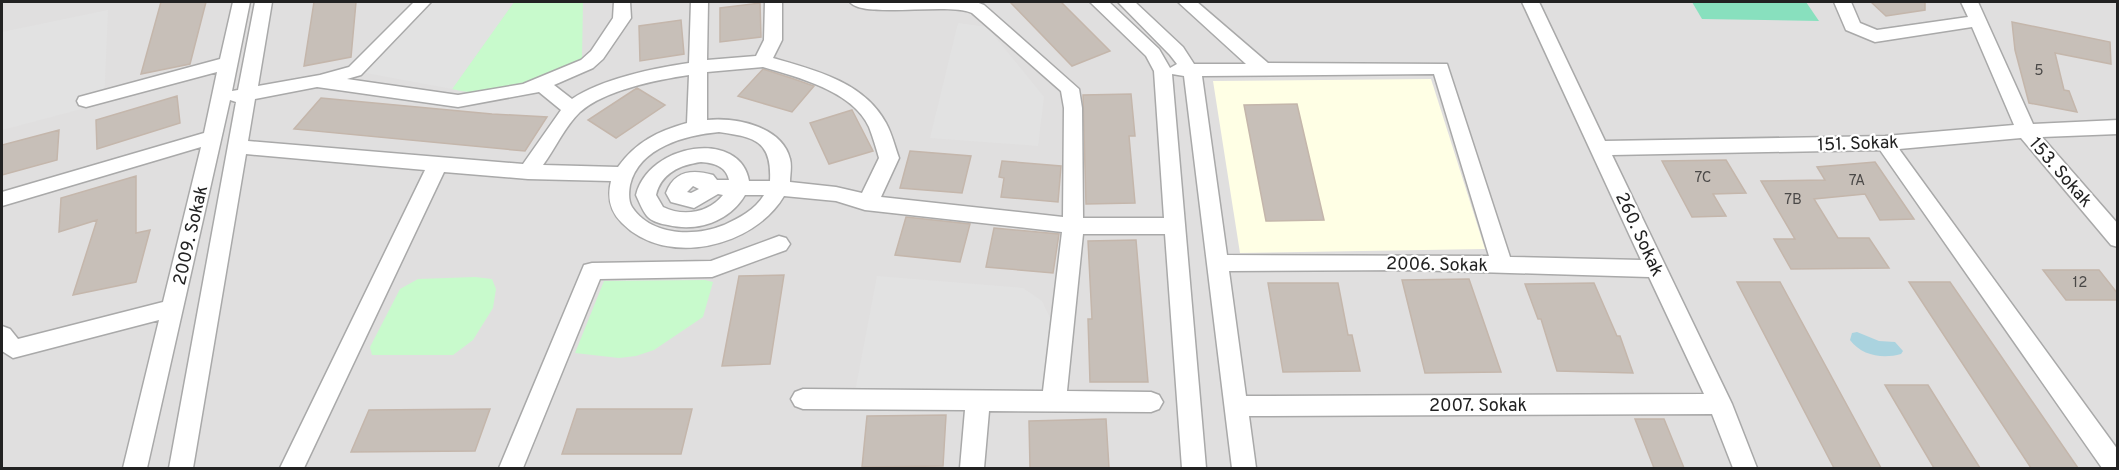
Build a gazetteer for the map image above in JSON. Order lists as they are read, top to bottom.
{
  "streets": {
    "street": [
      "151. Sokak",
      "153. Sokak",
      "260. Sokak",
      "2009. Sokak",
      "2006. Sokak",
      "2007. Sokak"
    ]
  },
  "crossings": [
    ["151. Sokak", "153. Sokak"],
    ["151. Sokak", "260. Sokak"],
    ["260. Sokak", "2006. Sokak"],
    ["260. Sokak", "2007. Sokak"]
  ],
  "house_numbers": [
    "5",
    "7C",
    "7A",
    "7B",
    "12"
  ]
}
